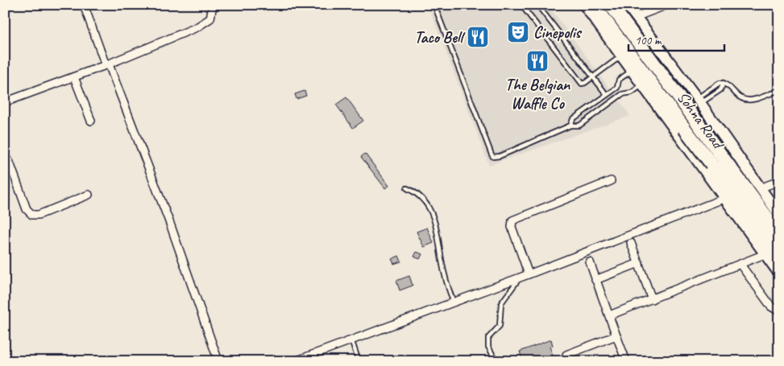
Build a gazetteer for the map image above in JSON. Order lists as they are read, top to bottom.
{
  "streets": {
    "highway": ["Sohna Road"]
  },
  "places": {
    "theatre": ["Cinepolis"],
    "restaurant": ["Taco Bell", "The Belgian Waffle Co"]
  },
  "scale_bar": "100 m"
}
